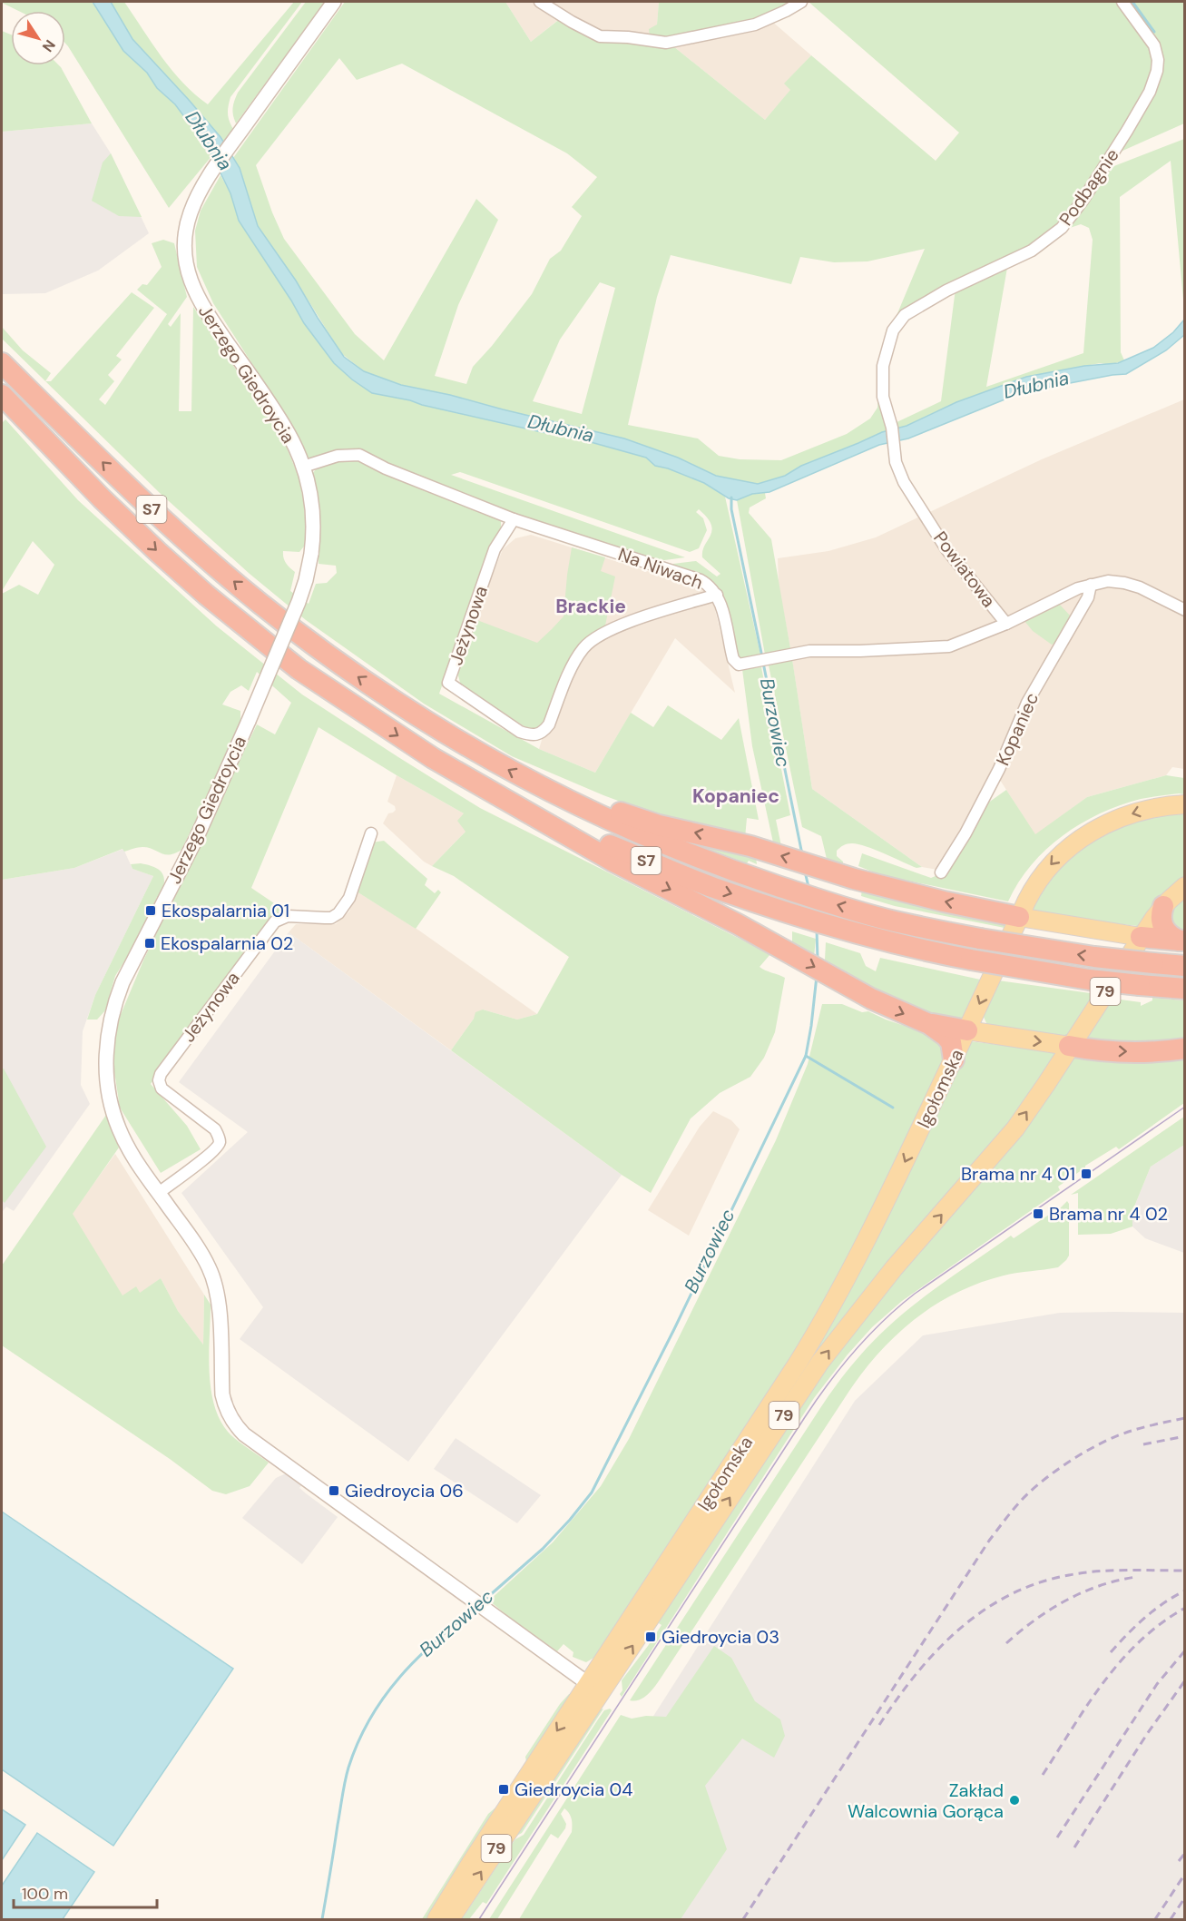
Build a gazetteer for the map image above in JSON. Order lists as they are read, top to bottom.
{
  "streets": {
    "highway": ["S7"],
    "main road": ["79", "Igołomska"],
    "street": [
      "Podbagnie",
      "Jerzego Giedroycia",
      "Na Niwach",
      "Powiatowa",
      "Jeżynowa",
      "Kopaniec"
    ]
  },
  "crossings": [
    ["Podbagnie", "Powiatowa"],
    ["Jerzego Giedroycia", "Na Niwach"],
    ["Jerzego Giedroycia", "Jeżynowa"],
    ["Jerzego Giedroycia", "Igołomska"],
    ["Na Niwach", "Powiatowa"],
    ["Na Niwach", "Jeżynowa"],
    ["Powiatowa", "Kopaniec"],
    ["79", "Igołomska"]
  ],
  "districts": ["Brackie", "Kopaniec"],
  "water": ["Dłubnia", "Burzowiec"],
  "places": {
    "transit": [
      "Ekospalarnia 01",
      "Ekospalarnia 02",
      "Brama nr 4 01",
      "Brama nr 4 02",
      "Giedroycia 06",
      "Giedroycia 03",
      "Giedroycia 04"
    ],
    "other": ["Zakład Walcownia Gorąca"]
  },
  "scale_bar": "100 m",
  "north": "bottom right"
}
